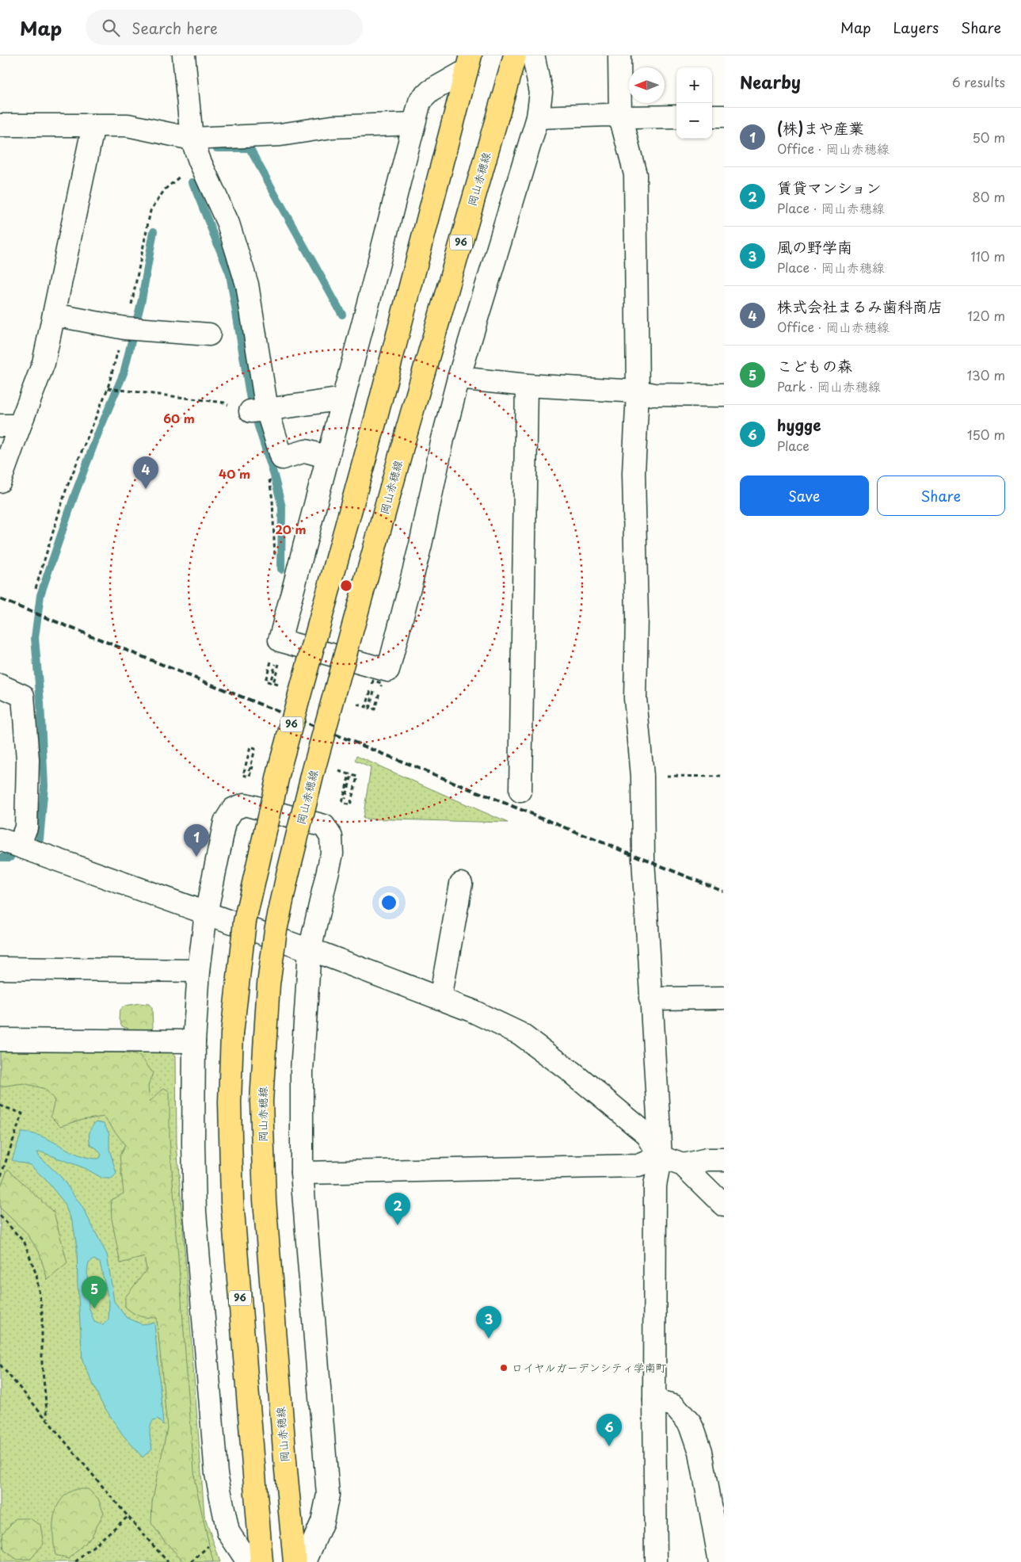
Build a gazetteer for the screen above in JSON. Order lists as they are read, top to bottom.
{
  "streets": {
    "main road": ["岡山赤穂線", "96"]
  },
  "places": ["ロイヤルガーデンシティ学南町"],
  "north": "left",
  "page": {
    "header": "Map",
    "search": "Search here",
    "nav": ["Map", "Layers", "Share"],
    "heading": ["Nearby", "6 results"],
    "map_buttons": ["+", "−"],
    "list": [
      {
        "mark": "1",
        "name": "(株)まや産業",
        "note": "Office · 岡山赤穂線",
        "value": "50 m"
      },
      {
        "mark": "2",
        "name": "賃貸マンション",
        "note": "Place · 岡山赤穂線",
        "value": "80 m"
      },
      {
        "mark": "3",
        "name": "風の野学南",
        "note": "Place · 岡山赤穂線",
        "value": "110 m"
      },
      {
        "mark": "4",
        "name": "株式会社まるみ歯科商店",
        "note": "Office · 岡山赤穂線",
        "value": "120 m"
      },
      {
        "mark": "5",
        "name": "こどもの森",
        "note": "Park · 岡山赤穂線",
        "value": "130 m"
      },
      {
        "mark": "6",
        "name": "hygge",
        "note": "Place",
        "value": "150 m"
      }
    ],
    "pins": [
      "4",
      "1",
      "2",
      "5",
      "3",
      "6"
    ],
    "buttons": ["Save", "Share"]
  },
  "rings": ["60 m", "40 m", "20 m"]
}
